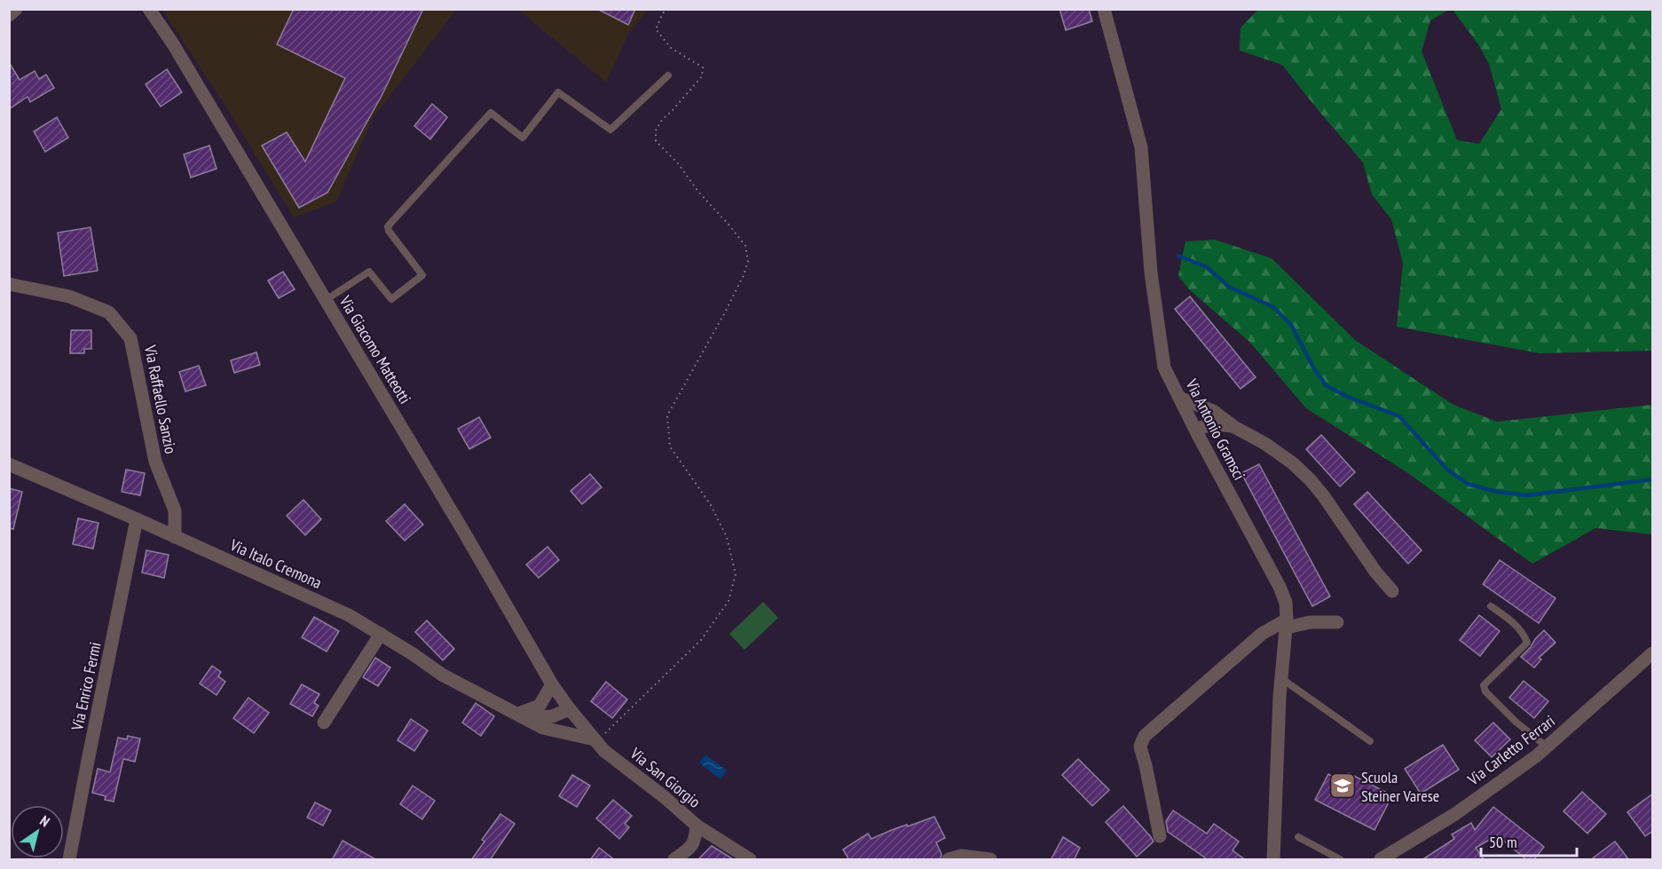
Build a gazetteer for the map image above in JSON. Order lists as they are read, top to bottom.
{
  "streets": {
    "street": [
      "Via Giacomo Matteotti",
      "Via Raffaello Sanzio",
      "Via Antonio Gramsci",
      "Via Italo Cremona",
      "Via Enrico Fermi",
      "Via Carletto Ferrari",
      "Via San Giorgio"
    ]
  },
  "crossings": [
    ["Via Giacomo Matteotti", "Via San Giorgio"],
    ["Via Raffaello Sanzio", "Via Italo Cremona"],
    ["Via Italo Cremona", "Via Enrico Fermi"],
    ["Via Italo Cremona", "Via San Giorgio"]
  ],
  "places": {
    "school or university": ["Scuola Steiner Varese"]
  },
  "scale_bar": "50 m",
  "north": "top right"
}
